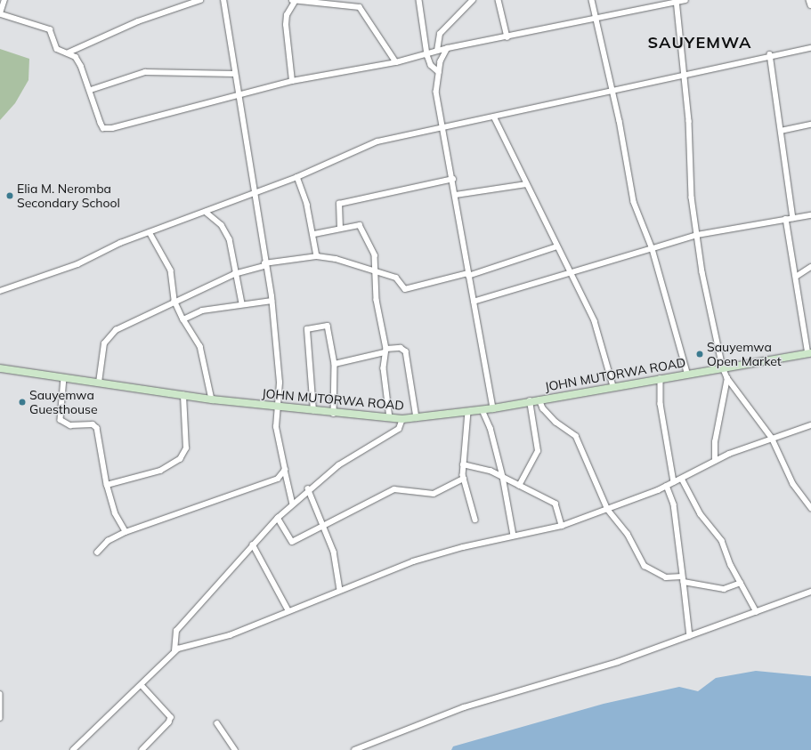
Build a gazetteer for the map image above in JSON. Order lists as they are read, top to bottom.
{
  "streets": {
    "street": ["JOHN MUTORWA ROAD"]
  },
  "districts": ["SAUYEMWA"],
  "places": ["Elia M. Neromba Secondary School", "Sauyemwa Open Market", "Sauyemwa Guesthouse"]
}
